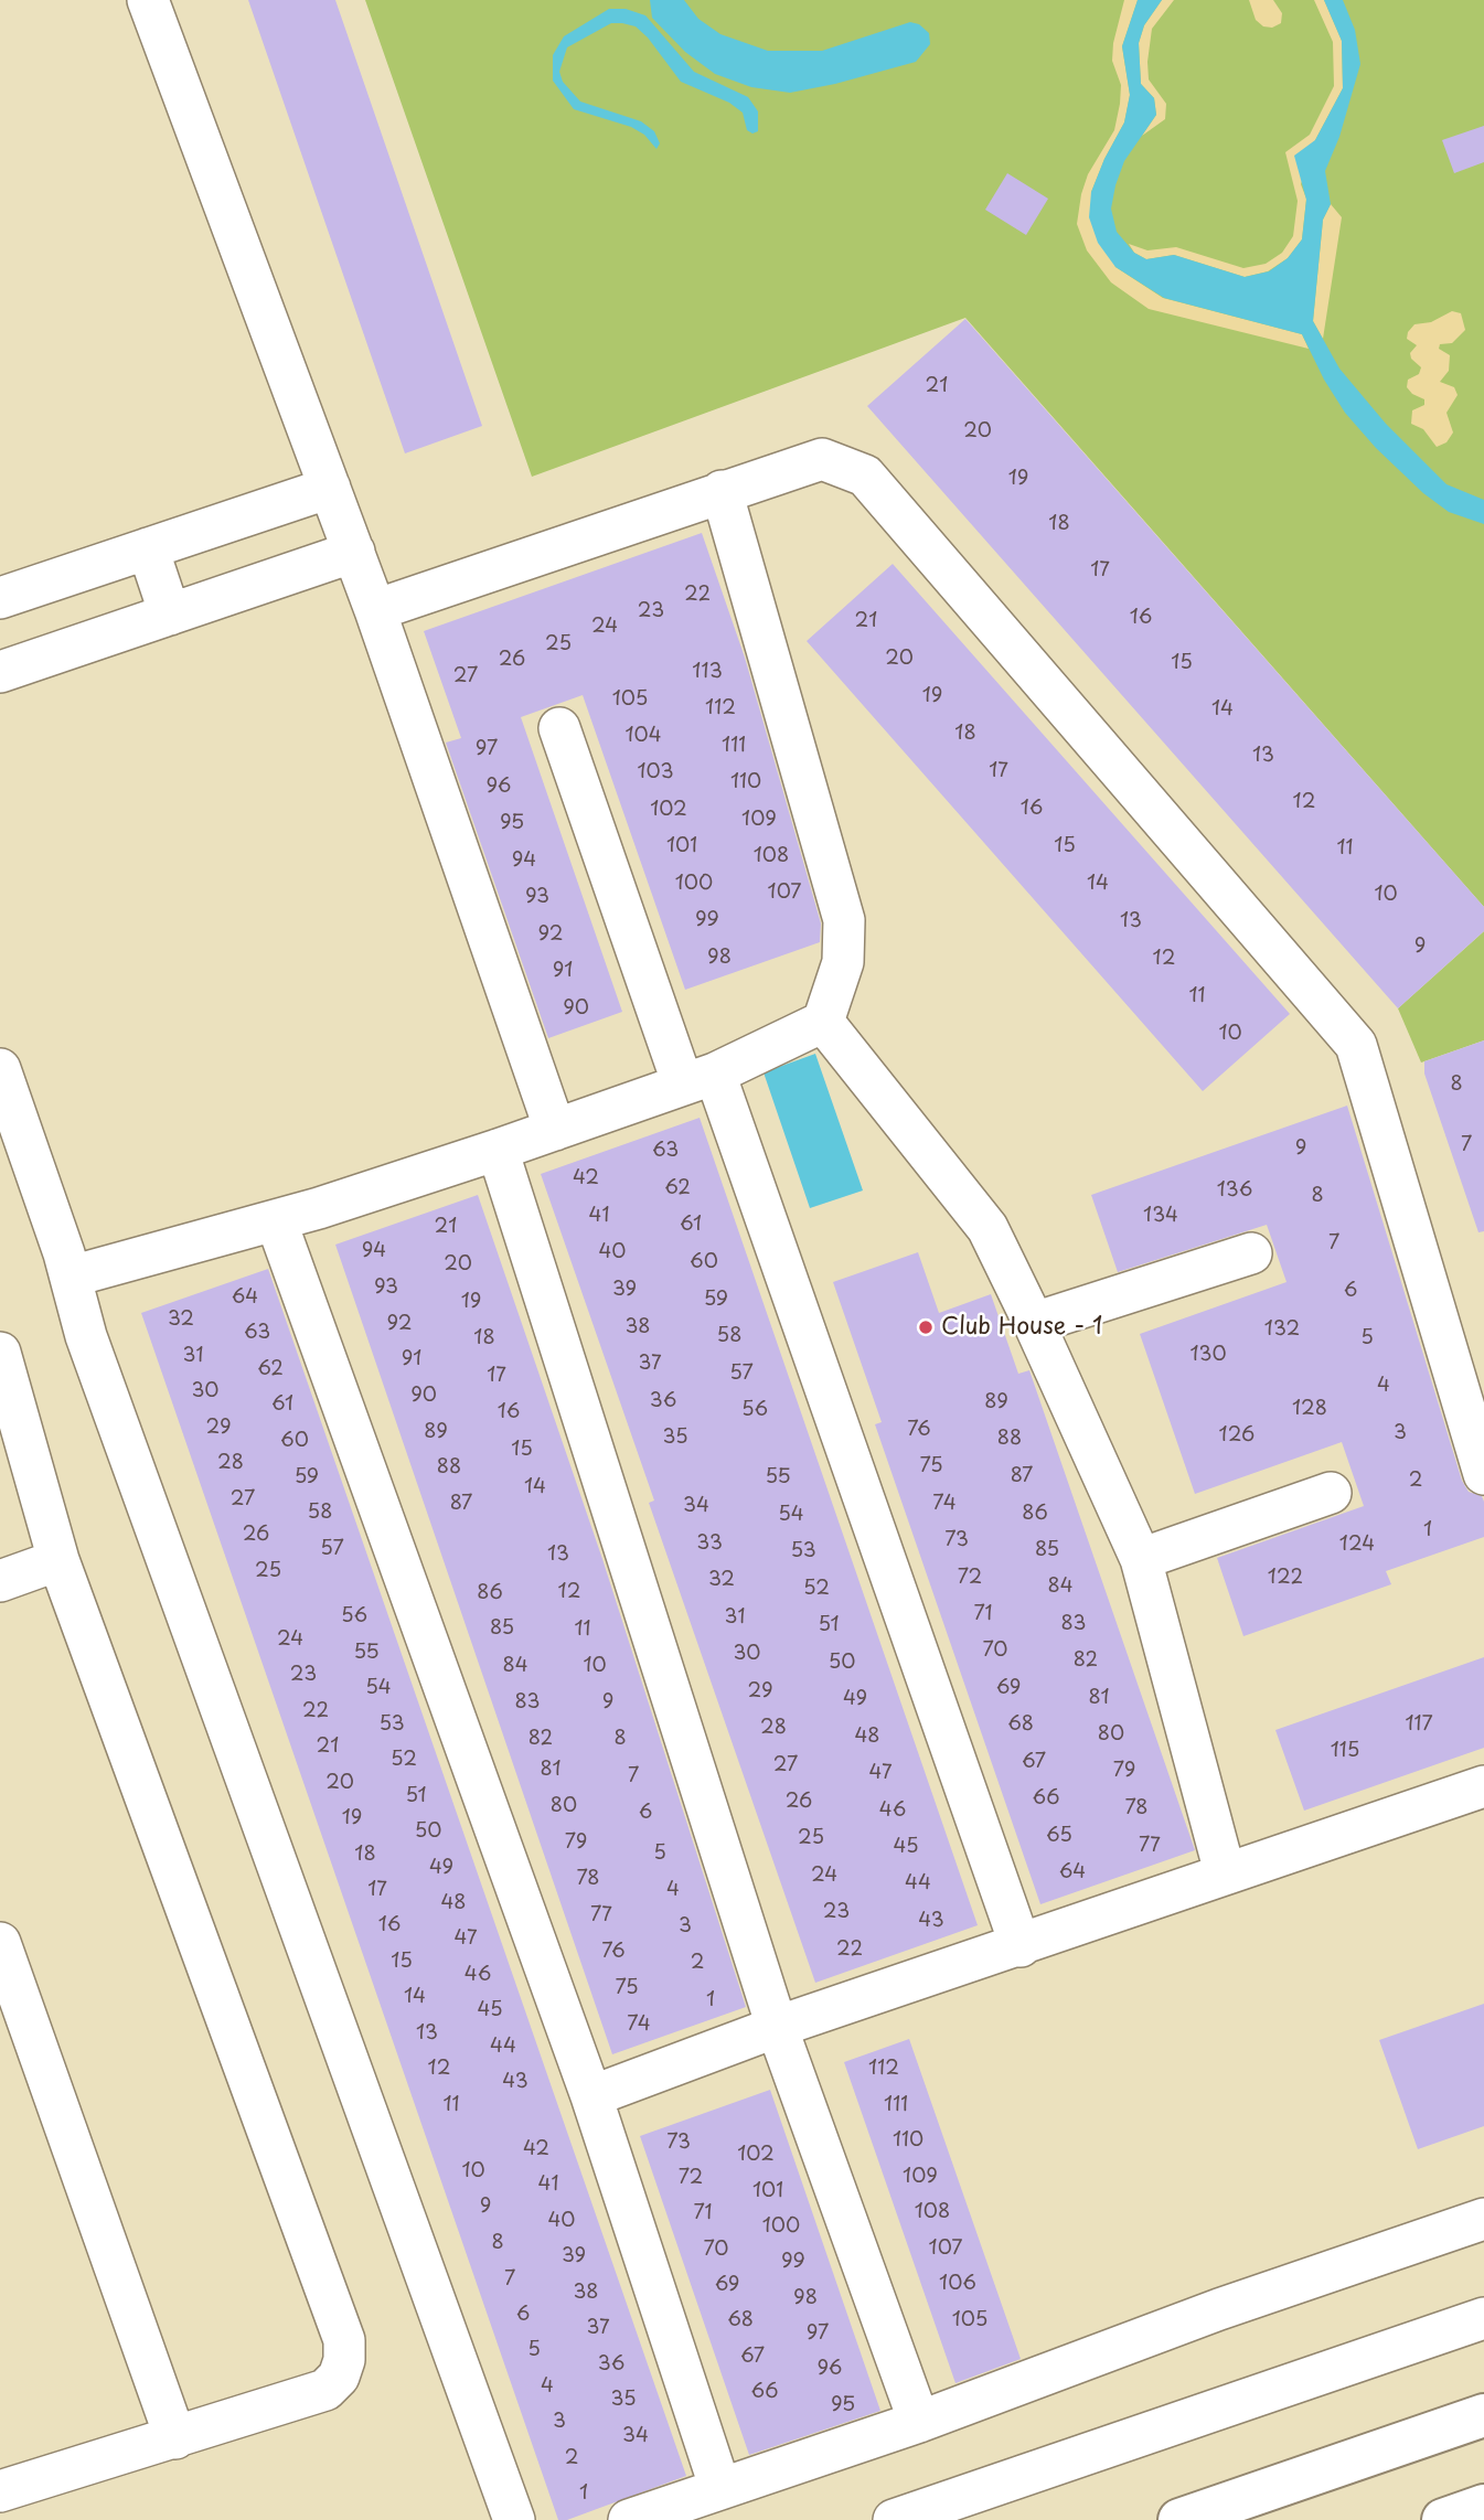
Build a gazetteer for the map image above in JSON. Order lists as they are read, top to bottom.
{
  "places": ["Club House - 1"],
  "house_numbers": [
    "21",
    "20",
    "19",
    "18",
    "17",
    "22",
    "23",
    "16",
    "21",
    "24",
    "25",
    "20",
    "26",
    "15",
    "113",
    "27",
    "19",
    "105",
    "112",
    "14",
    "18",
    "104",
    "111",
    "97",
    "13",
    "17",
    "103",
    "110",
    "96",
    "12",
    "16",
    "102",
    "109",
    "95",
    "101",
    "15",
    "11",
    "108",
    "94",
    "100",
    "14",
    "107",
    "10",
    "93",
    "99",
    "13",
    "92",
    "9",
    "98",
    "12",
    "91",
    "11",
    "90",
    "10",
    "8",
    "7",
    "9",
    "63",
    "42",
    "62",
    "136",
    "8",
    "41",
    "134",
    "61",
    "21",
    "7",
    "94",
    "40",
    "60",
    "20",
    "93",
    "39",
    "6",
    "64",
    "59",
    "19",
    "32",
    "92",
    "38",
    "132",
    "63",
    "58",
    "18",
    "5",
    "130",
    "31",
    "91",
    "37",
    "62",
    "57",
    "17",
    "4",
    "30",
    "90",
    "36",
    "89",
    "61",
    "128",
    "56",
    "16",
    "29",
    "76",
    "89",
    "3",
    "126",
    "35",
    "88",
    "60",
    "15",
    "28",
    "75",
    "88",
    "87",
    "59",
    "55",
    "2",
    "14",
    "27",
    "87",
    "74",
    "34",
    "58",
    "86",
    "54",
    "1",
    "26",
    "73",
    "33",
    "124",
    "57",
    "85",
    "53",
    "13",
    "25",
    "72",
    "122",
    "32",
    "84",
    "52",
    "12",
    "86",
    "71",
    "56",
    "31",
    "83",
    "51",
    "85",
    "11",
    "24",
    "70",
    "55",
    "30",
    "82",
    "50",
    "84",
    "10",
    "23",
    "54",
    "69",
    "29",
    "81",
    "49",
    "83",
    "9",
    "22",
    "53",
    "68",
    "117",
    "28",
    "80",
    "48",
    "82",
    "8",
    "21",
    "115",
    "52",
    "67",
    "27",
    "81",
    "79",
    "47",
    "7",
    "20",
    "51",
    "66",
    "26",
    "80",
    "78",
    "46",
    "6",
    "19",
    "50",
    "65",
    "25",
    "79",
    "77",
    "45",
    "5",
    "18",
    "49",
    "64",
    "24",
    "78",
    "44",
    "17",
    "4",
    "48",
    "23",
    "77",
    "43",
    "16",
    "3",
    "47",
    "22",
    "76",
    "15",
    "2",
    "46",
    "75",
    "14",
    "1",
    "45",
    "74",
    "13",
    "44",
    "12",
    "112",
    "43",
    "11",
    "111",
    "110",
    "73",
    "42",
    "102",
    "10",
    "109",
    "72",
    "41",
    "101",
    "9",
    "108",
    "71",
    "40",
    "100",
    "8",
    "107",
    "70",
    "39",
    "99",
    "7",
    "106",
    "69",
    "38",
    "98",
    "6",
    "68",
    "105",
    "37",
    "97",
    "5",
    "67",
    "36",
    "96",
    "4",
    "66",
    "35",
    "95",
    "3",
    "34",
    "2",
    "1"
  ]
}
